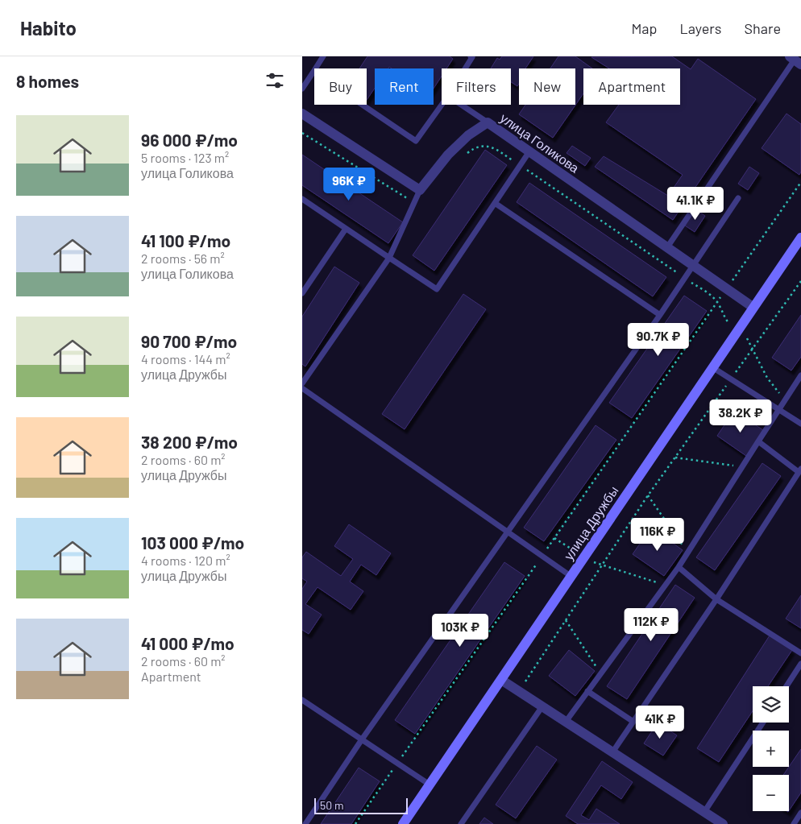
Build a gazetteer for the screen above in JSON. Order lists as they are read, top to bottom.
{
  "streets": {
    "main road": ["улица Дружбы"],
    "street": ["улица Голикова"]
  },
  "crossings": [
    ["улица Голикова", "улица Дружбы"]
  ],
  "scale_bar": "50 m",
  "page": {
    "header": "Habito",
    "nav": ["Map", "Layers", "Share"],
    "heading": "8 homes",
    "chip": [
      "Buy",
      "Rent",
      "Filters",
      "New",
      "Apartment"
    ],
    "list": [
      {
        "name": "96 000 ₽/mo",
        "note": "5 rooms · 123 m² · улица Голикова"
      },
      {
        "name": "41 100 ₽/mo",
        "note": "2 rooms · 56 m² · улица Голикова"
      },
      {
        "name": "90 700 ₽/mo",
        "note": "4 rooms · 144 m² · улица Дружбы"
      },
      {
        "name": "38 200 ₽/mo",
        "note": "2 rooms · 60 m² · улица Дружбы"
      },
      {
        "name": "103 000 ₽/mo",
        "note": "4 rooms · 120 m² · улица Дружбы"
      },
      {
        "name": "41 000 ₽/mo",
        "note": "2 rooms · 60 m² · Apartment"
      }
    ],
    "price": [
      "96K ₽",
      "41.1K ₽",
      "90.7K ₽",
      "38.2K ₽",
      "116K ₽",
      "112K ₽",
      "103K ₽",
      "41K ₽"
    ],
    "map_buttons": ["+", "−"],
    "scale": "50 m"
  }
}
